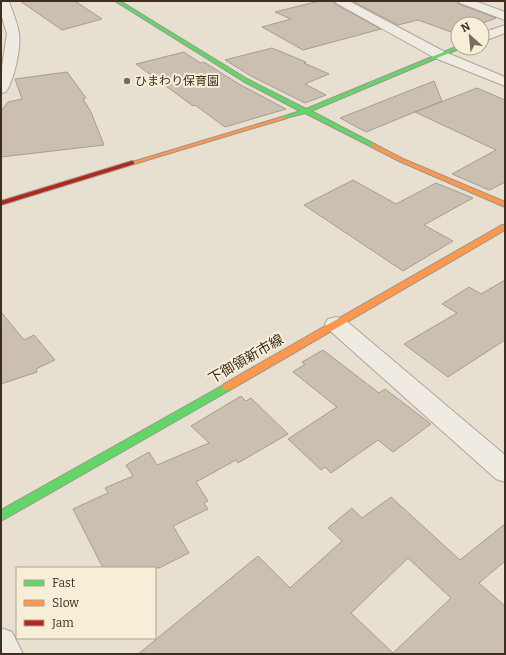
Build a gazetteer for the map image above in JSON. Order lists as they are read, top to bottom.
{
  "streets": {
    "street": ["下御領新市線"]
  },
  "places": ["ひまわり保育園"],
  "legend": ["Fast", "Slow", "Jam"],
  "north": "top left"
}
